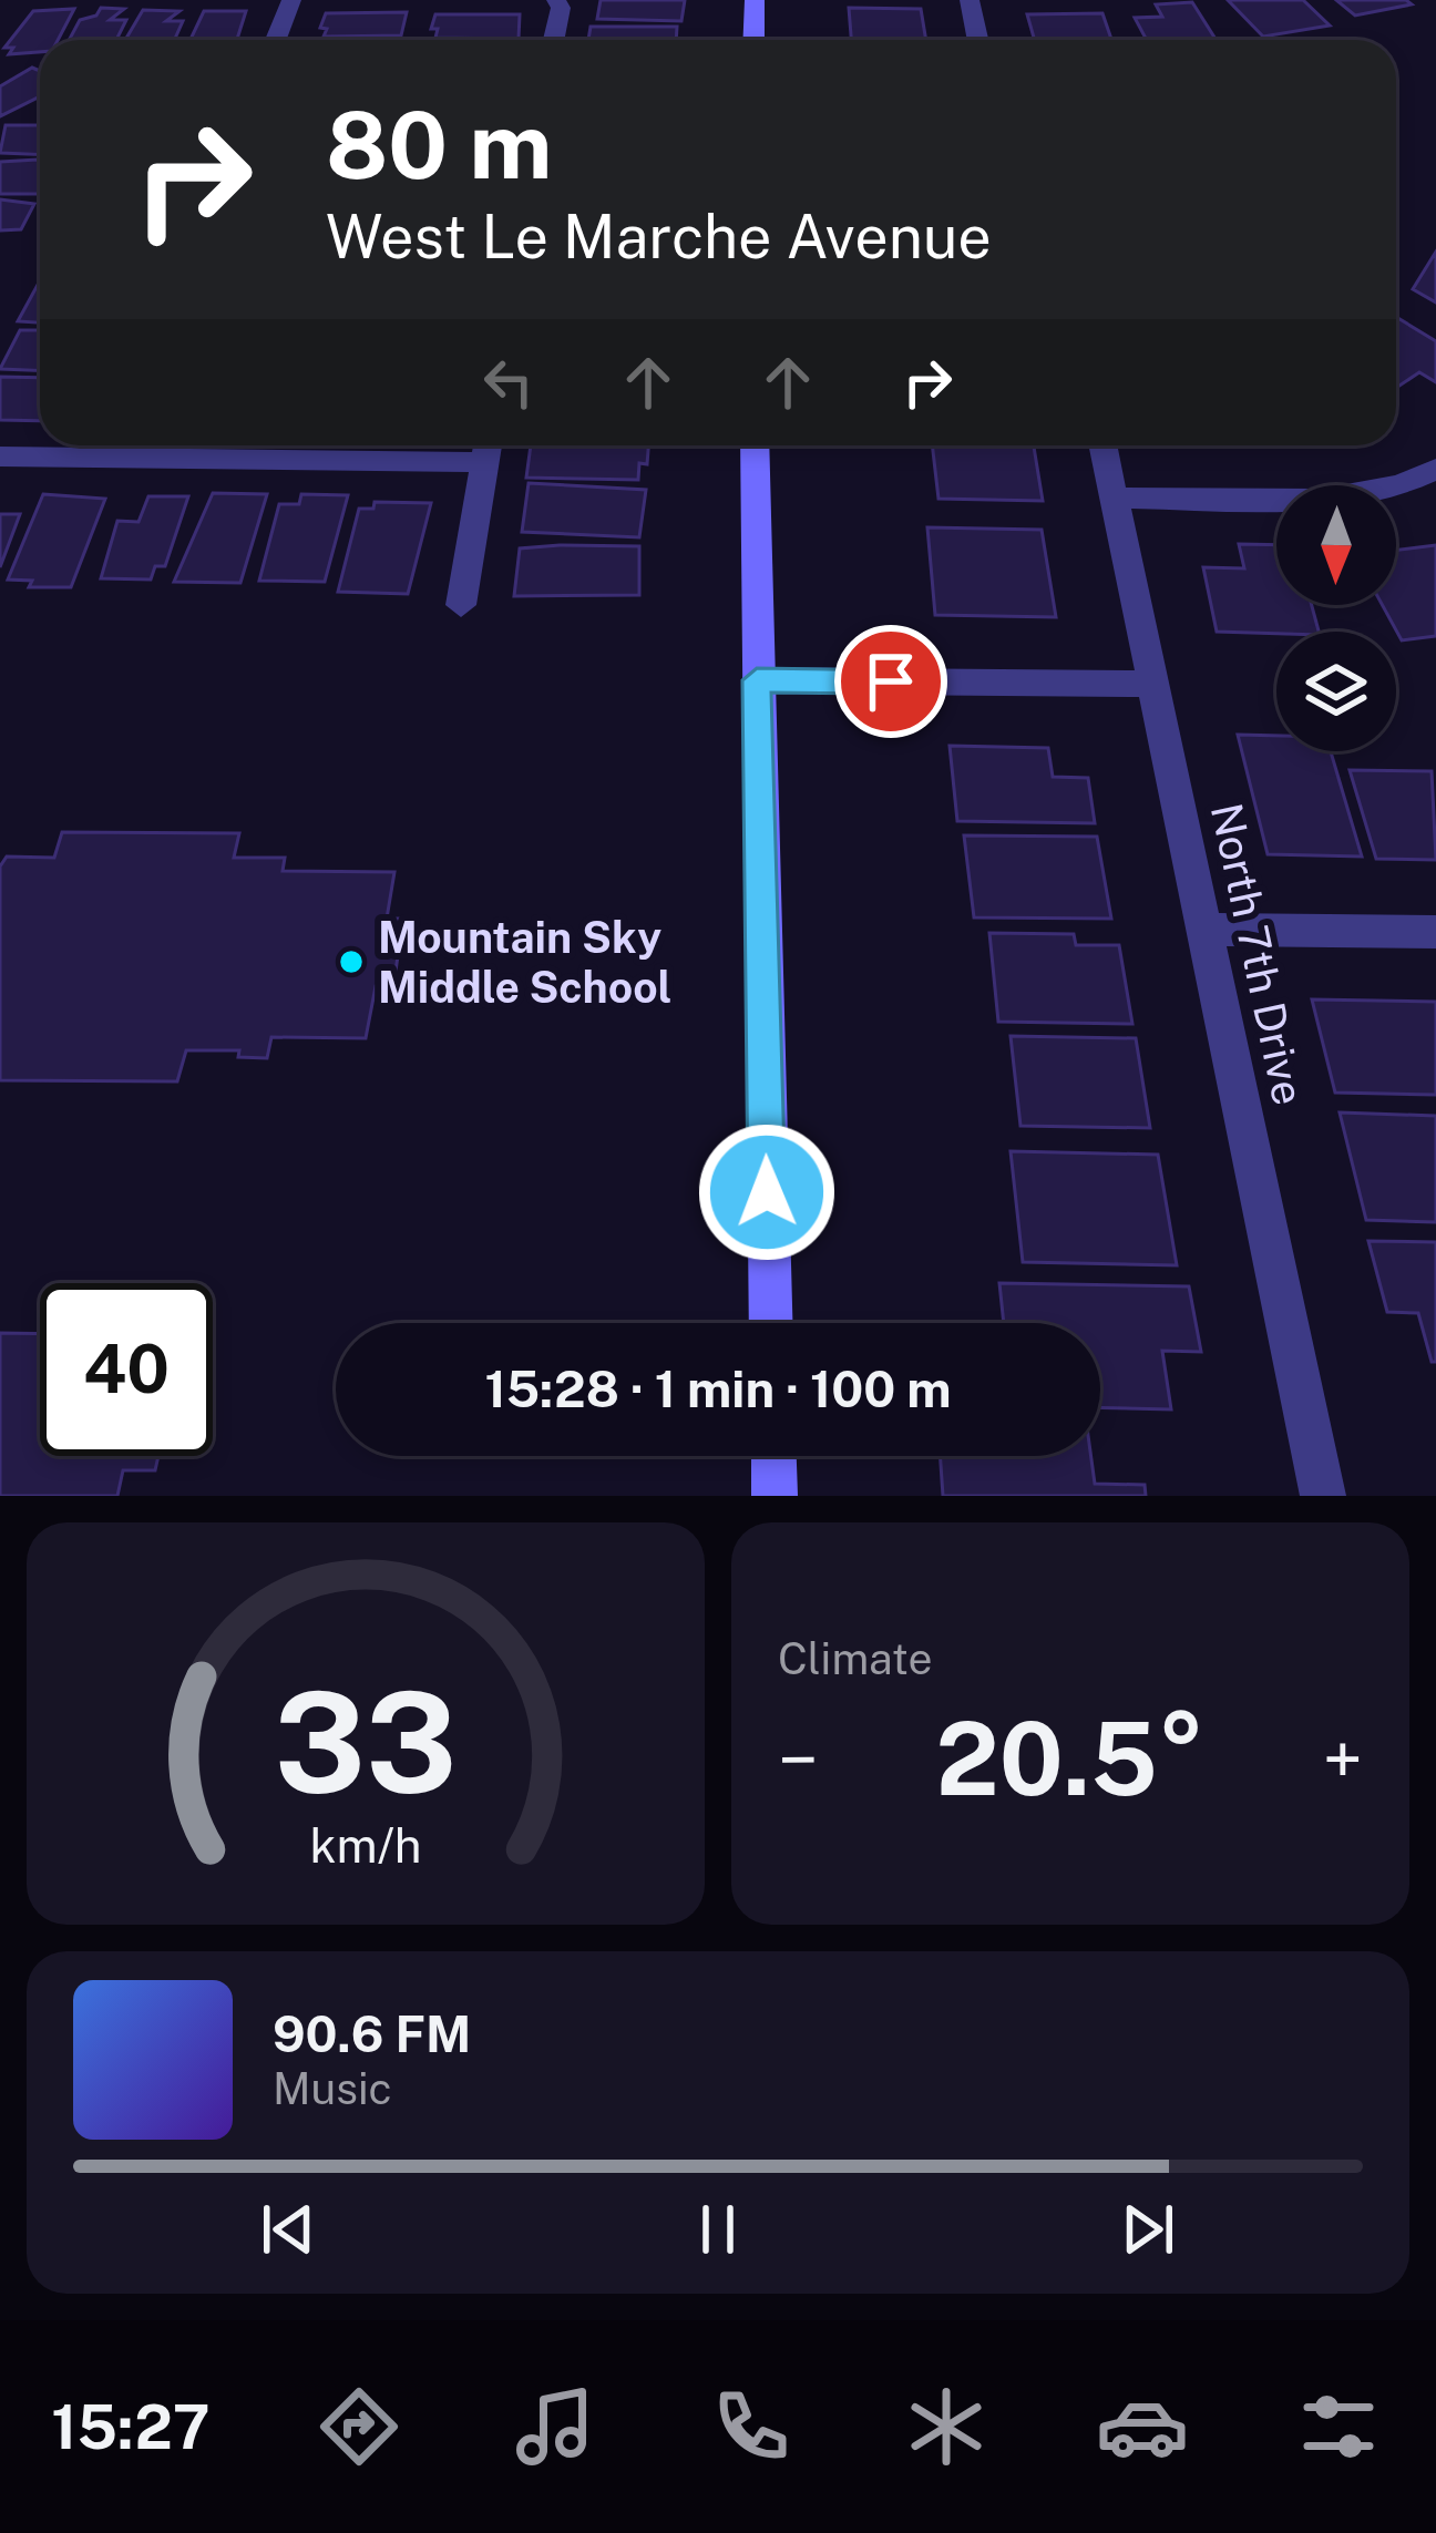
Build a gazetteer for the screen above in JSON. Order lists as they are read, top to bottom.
{
  "streets": {
    "street": ["North 7th Drive"]
  },
  "places": ["Mountain Sky Middle School"],
  "north": "bottom",
  "page": {
    "turn": ["80 m", "West Le Marche Avenue"],
    "limit": "40",
    "trip": "15:28 · 1 min · 100 m",
    "tile": "Climate",
    "heat": ["−", "20.5°", "+"],
    "song": ["90.6 FM", "Music"],
    "tabs": "15:27",
    "gauge": ["33", "km/h"]
  }
}
